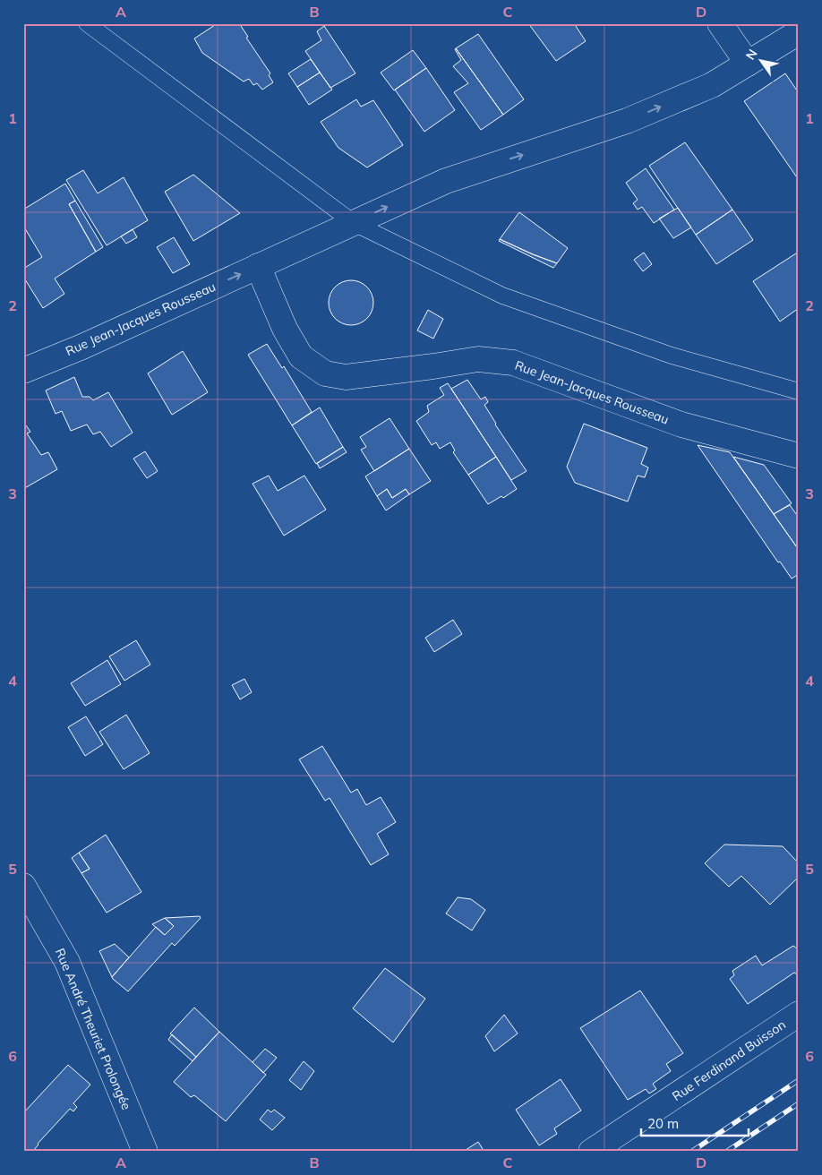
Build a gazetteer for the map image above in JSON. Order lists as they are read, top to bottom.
{
  "streets": {
    "street": ["Rue Jean-Jacques Rousseau", "Rue André Theuriet Prolongée", "Rue Ferdinand Buisson"]
  },
  "one_way": ["Rue Jean-Jacques Rousseau"],
  "scale_bar": "20 m",
  "north": "top left",
  "grid": {
    "columns": [
      "A",
      "B",
      "C",
      "D"
    ],
    "rows": [
      "1",
      "2",
      "3",
      "4",
      "5",
      "6"
    ]
  }
}
